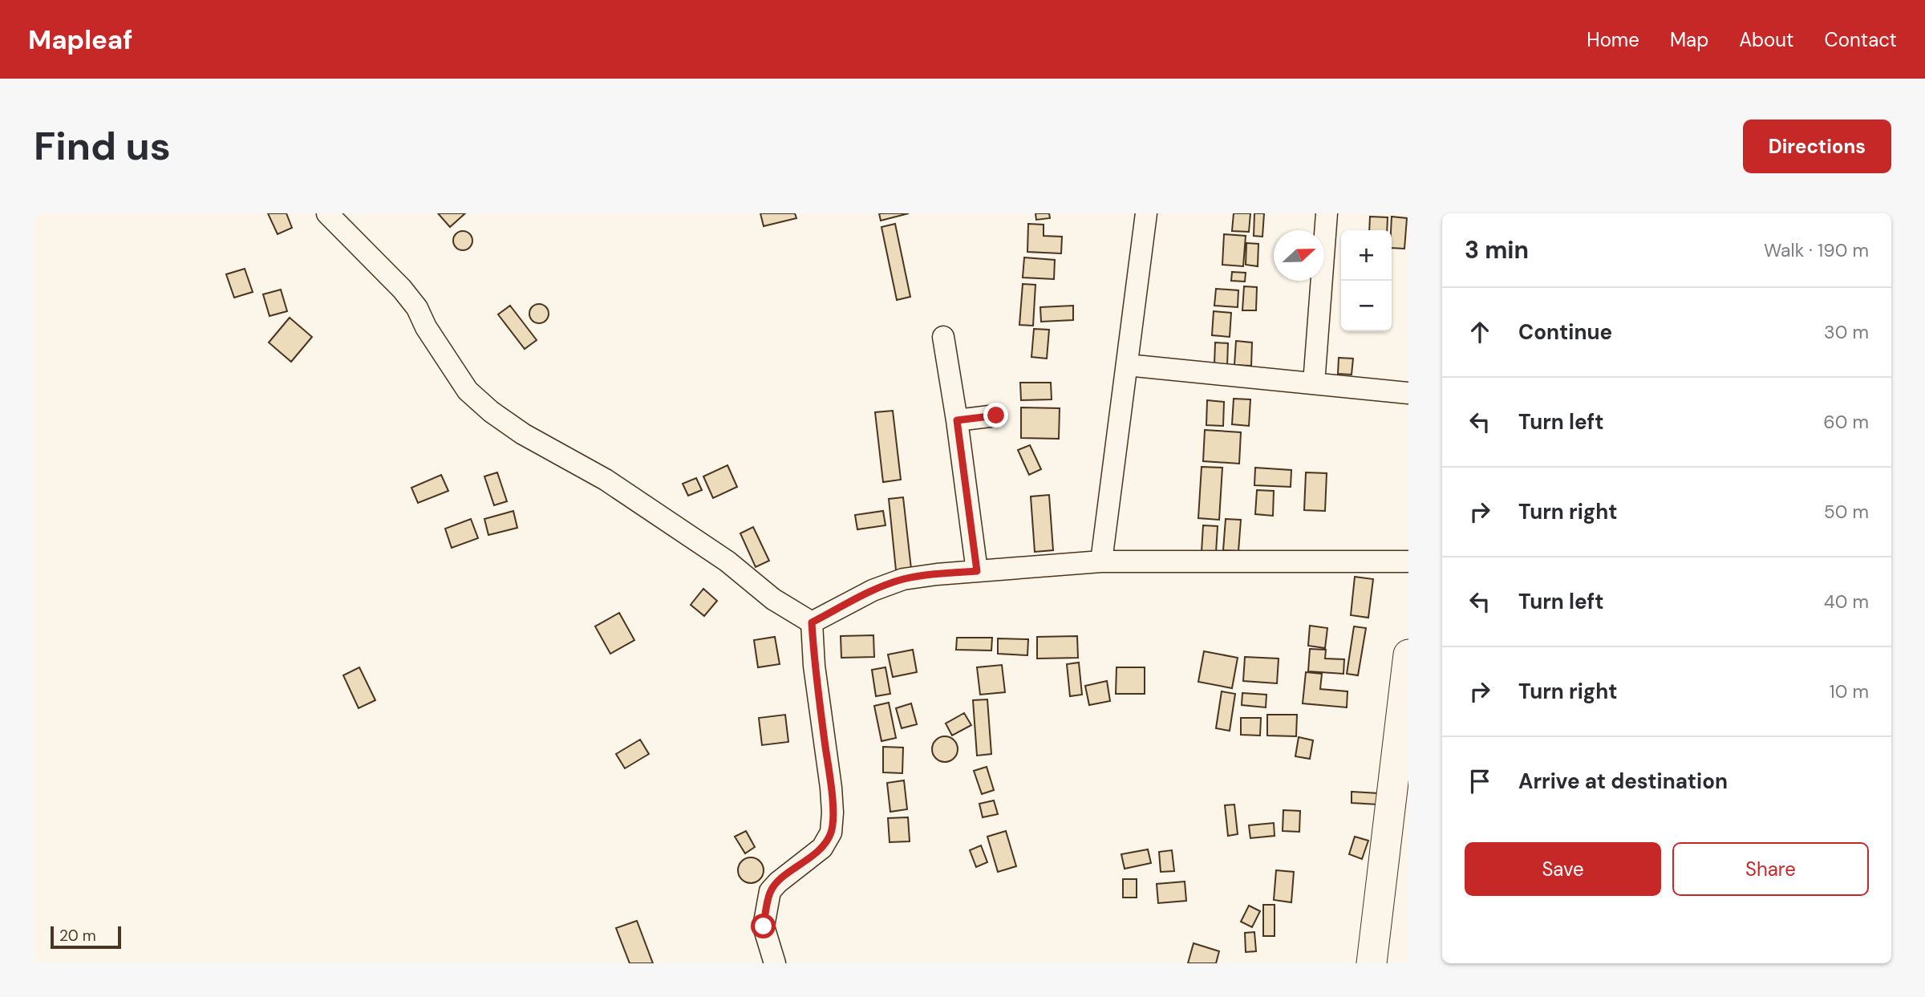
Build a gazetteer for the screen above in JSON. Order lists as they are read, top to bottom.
{
  "scale_bar": "20 m",
  "north": "right",
  "page": {
    "header": "Mapleaf",
    "nav": [
      "Home",
      "Map",
      "About",
      "Contact"
    ],
    "buttons": [
      "Directions",
      ["Save", "Share"]
    ],
    "title": "Find us",
    "heading": ["3 min", "Walk · 190 m"],
    "map_buttons": ["+", "−"],
    "list": [
      ["Continue", "30 m"],
      ["Turn left", "60 m"],
      ["Turn right", "50 m"],
      ["Turn left", "40 m"],
      ["Turn right", "10 m"],
      "Arrive at destination"
    ],
    "scale": "20 m"
  }
}
